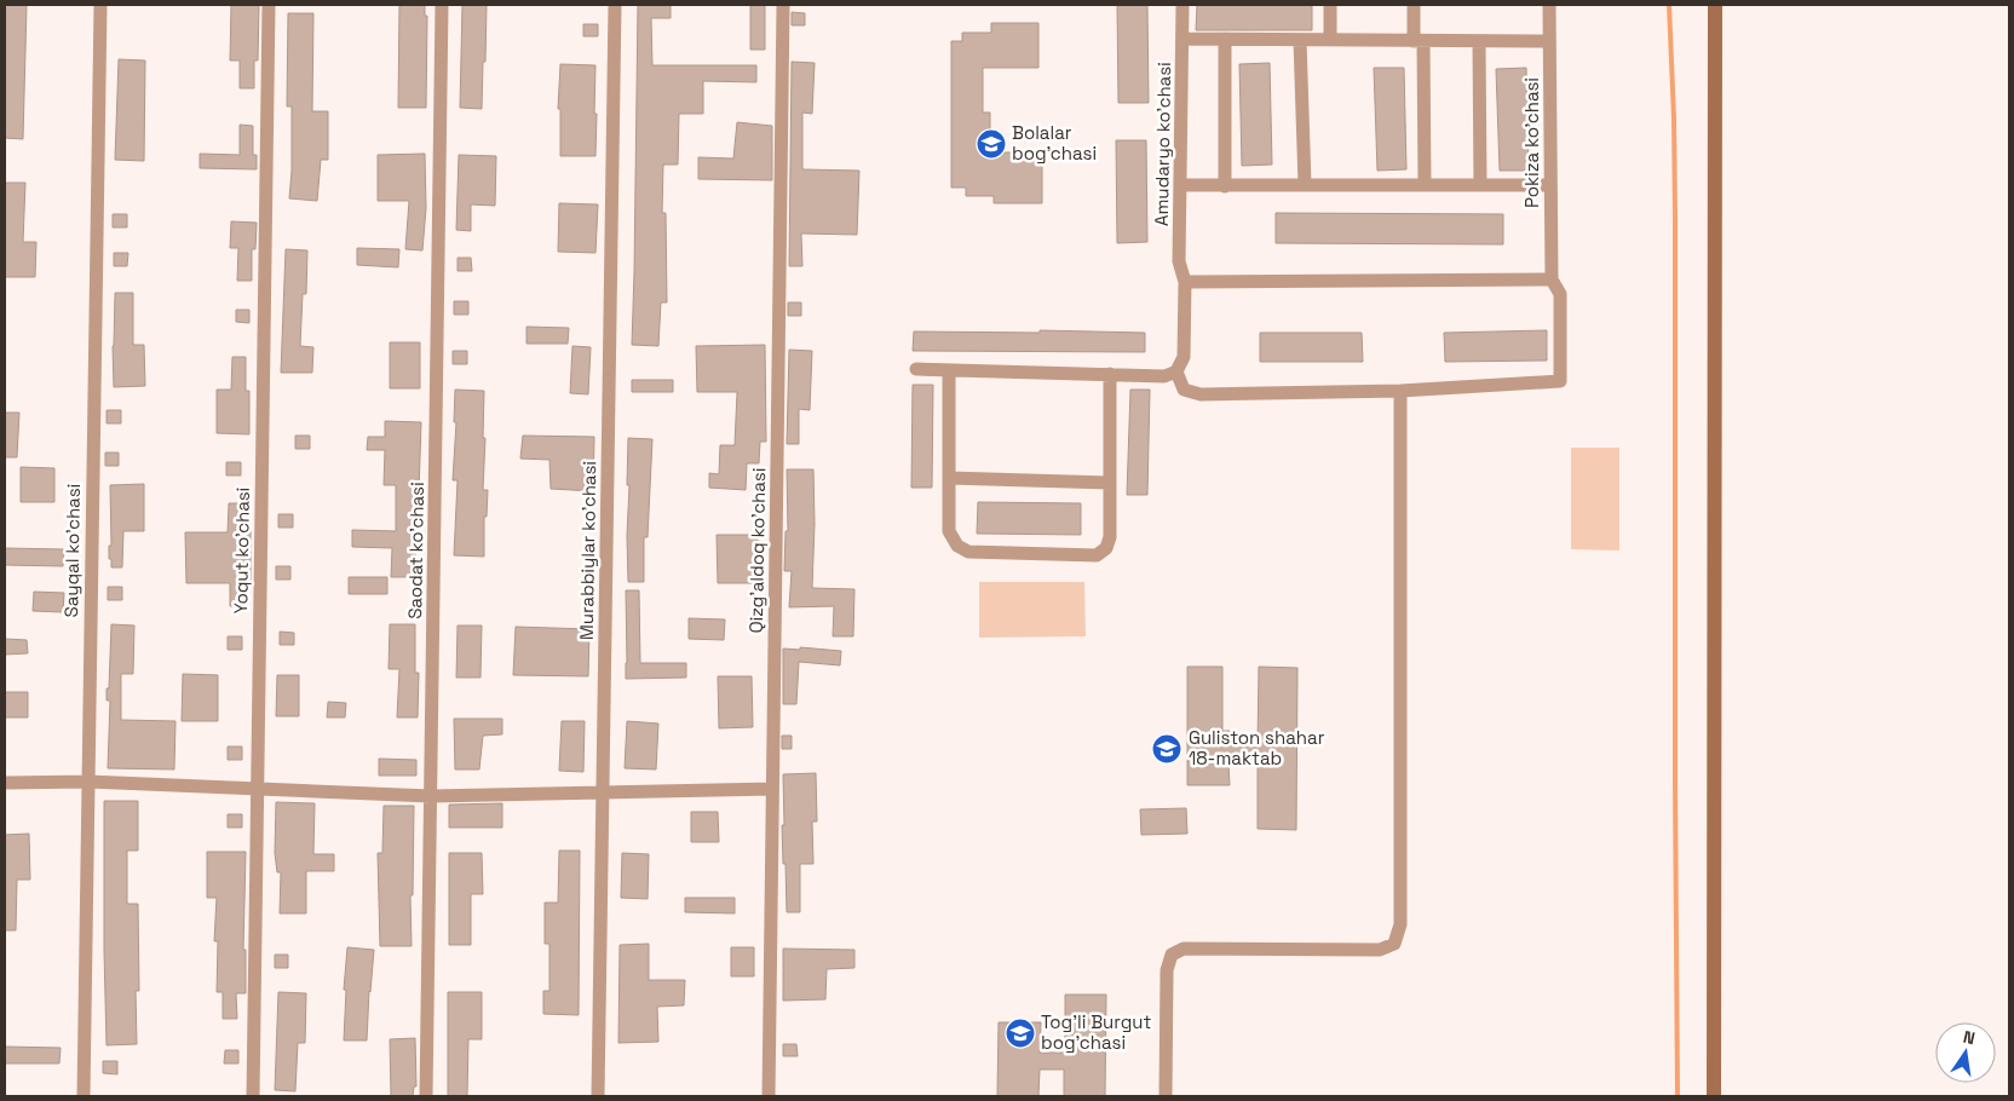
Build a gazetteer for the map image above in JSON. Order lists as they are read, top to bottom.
{
  "streets": {
    "street": [
      "Pokiza ko'chasi",
      "Amudaryo ko'chasi",
      "Sayqal ko'chasi",
      "Yoqut ko'chasi",
      "Saodat ko'chasi",
      "Murabbiylar ko'chasi",
      "Qizg'aldoq ko'chasi"
    ]
  },
  "places": {
    "school or university": ["Bolalar bog'chasi", "Guliston shahar 18-maktab", "Tog'li Burgut bog'chasi"]
  },
  "north": "top"
}
